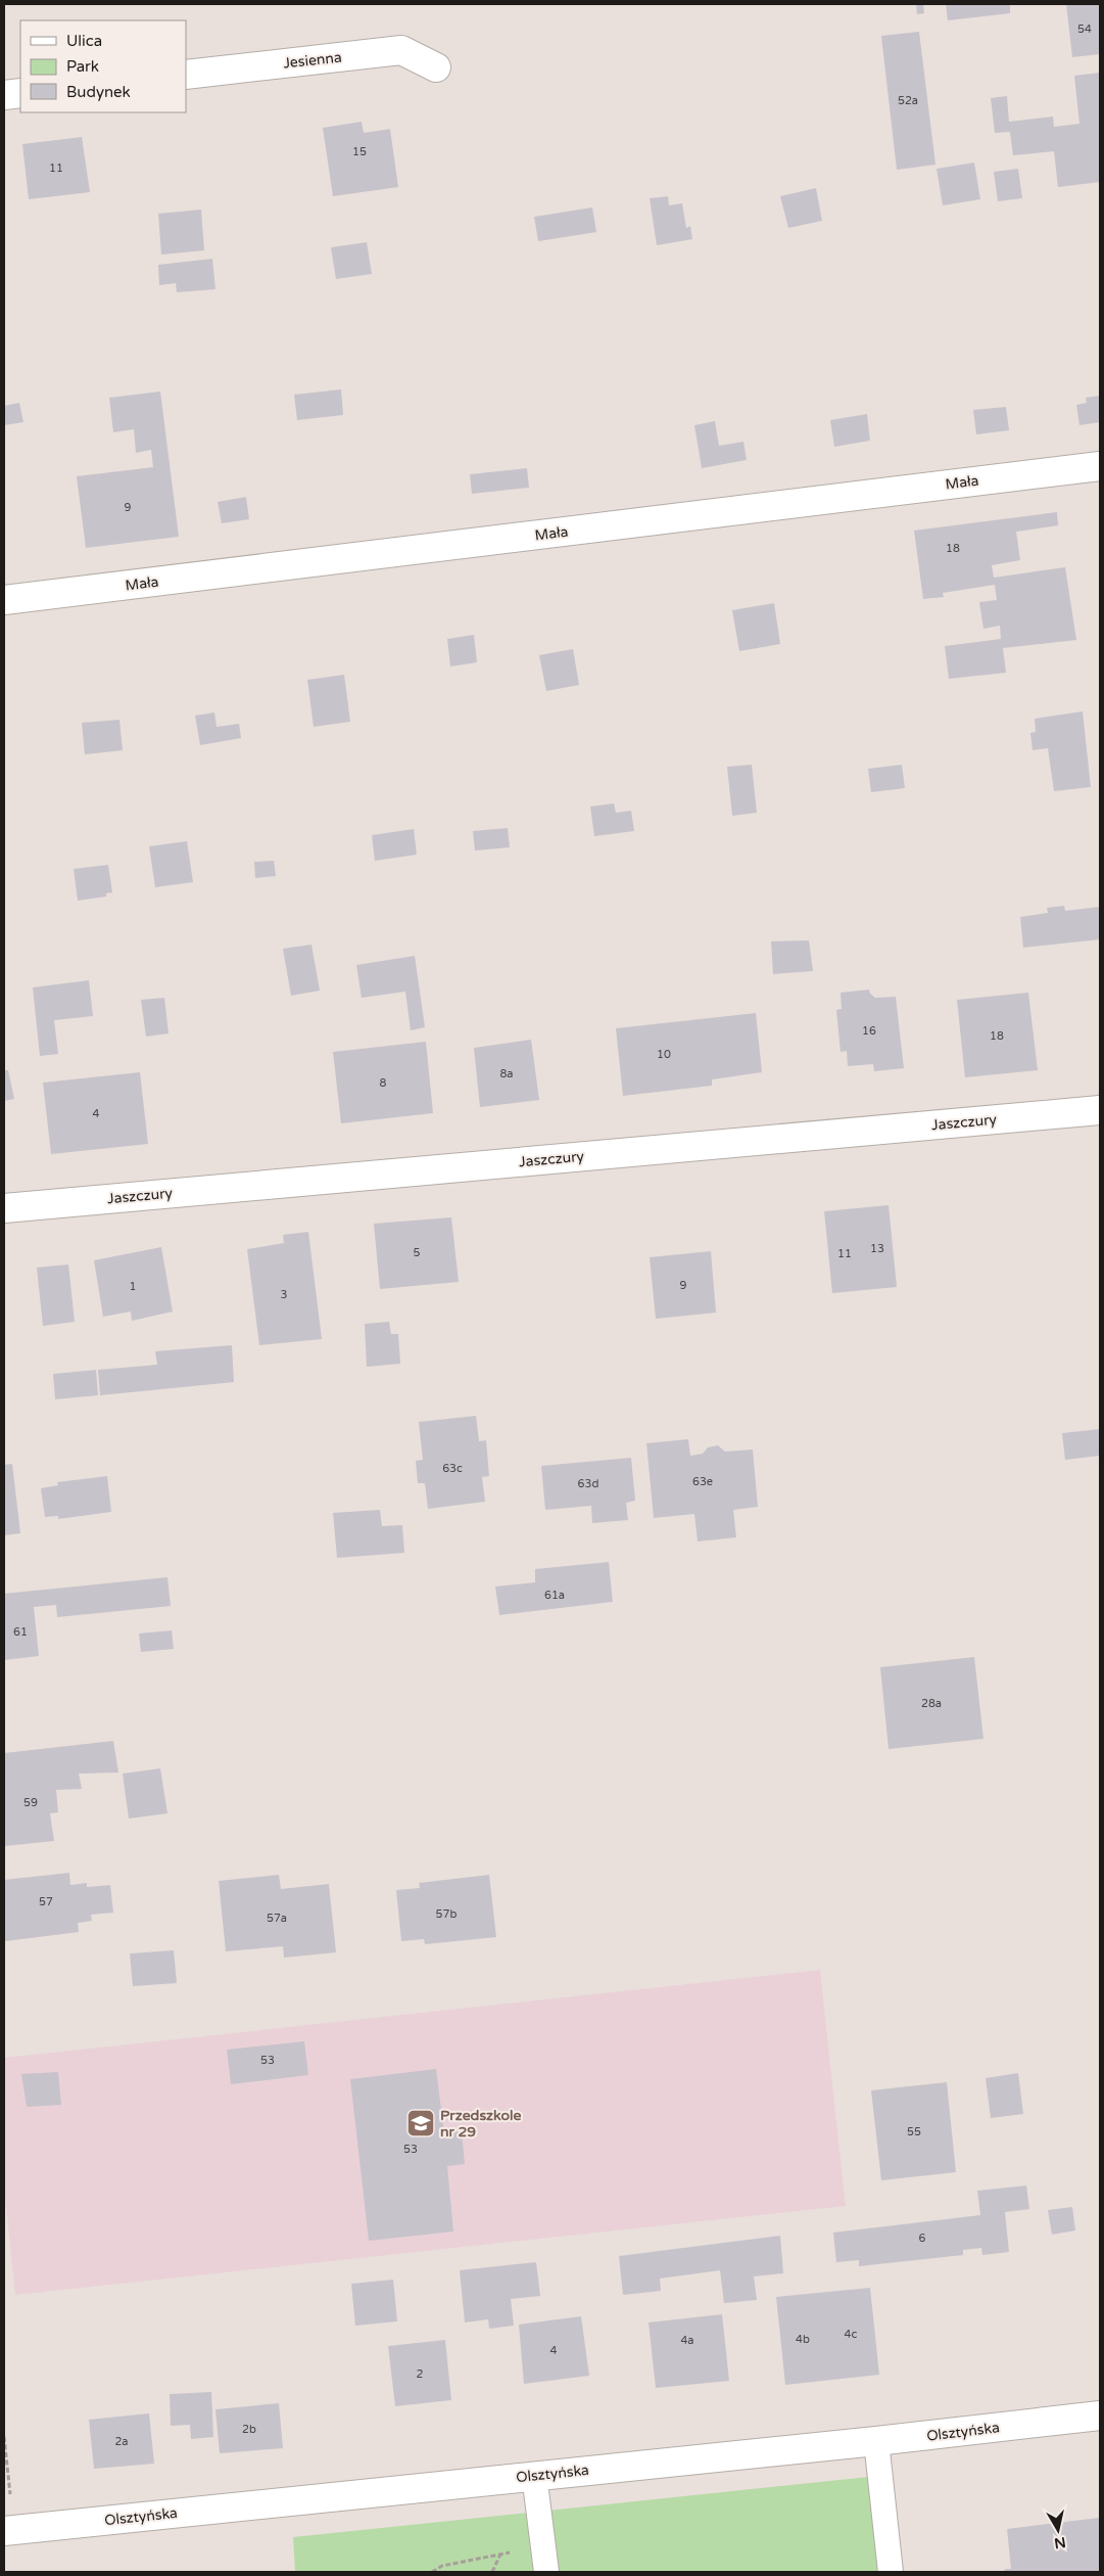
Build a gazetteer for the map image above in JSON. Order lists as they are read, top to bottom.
{
  "streets": {
    "street": [
      "Jesienna",
      "Mała",
      "Jaszczury",
      "Olsztyńska"
    ]
  },
  "places": {
    "school or university": ["Przedszkole nr 29"]
  },
  "house_numbers": [
    "54",
    "52a",
    "15",
    "11",
    "9",
    "18",
    "16",
    "18",
    "10",
    "8a",
    "8",
    "4",
    "13",
    "5",
    "11",
    "9",
    "1",
    "3",
    "63c",
    "63e",
    "63d",
    "61a",
    "61",
    "28a",
    "59",
    "57",
    "57b",
    "57a",
    "53",
    "55",
    "53",
    "6",
    "4c",
    "4b",
    "4a",
    "4",
    "2",
    "2b",
    "2a"
  ],
  "legend": ["Ulica", "Park", "Budynek"],
  "north": "bottom"
}
